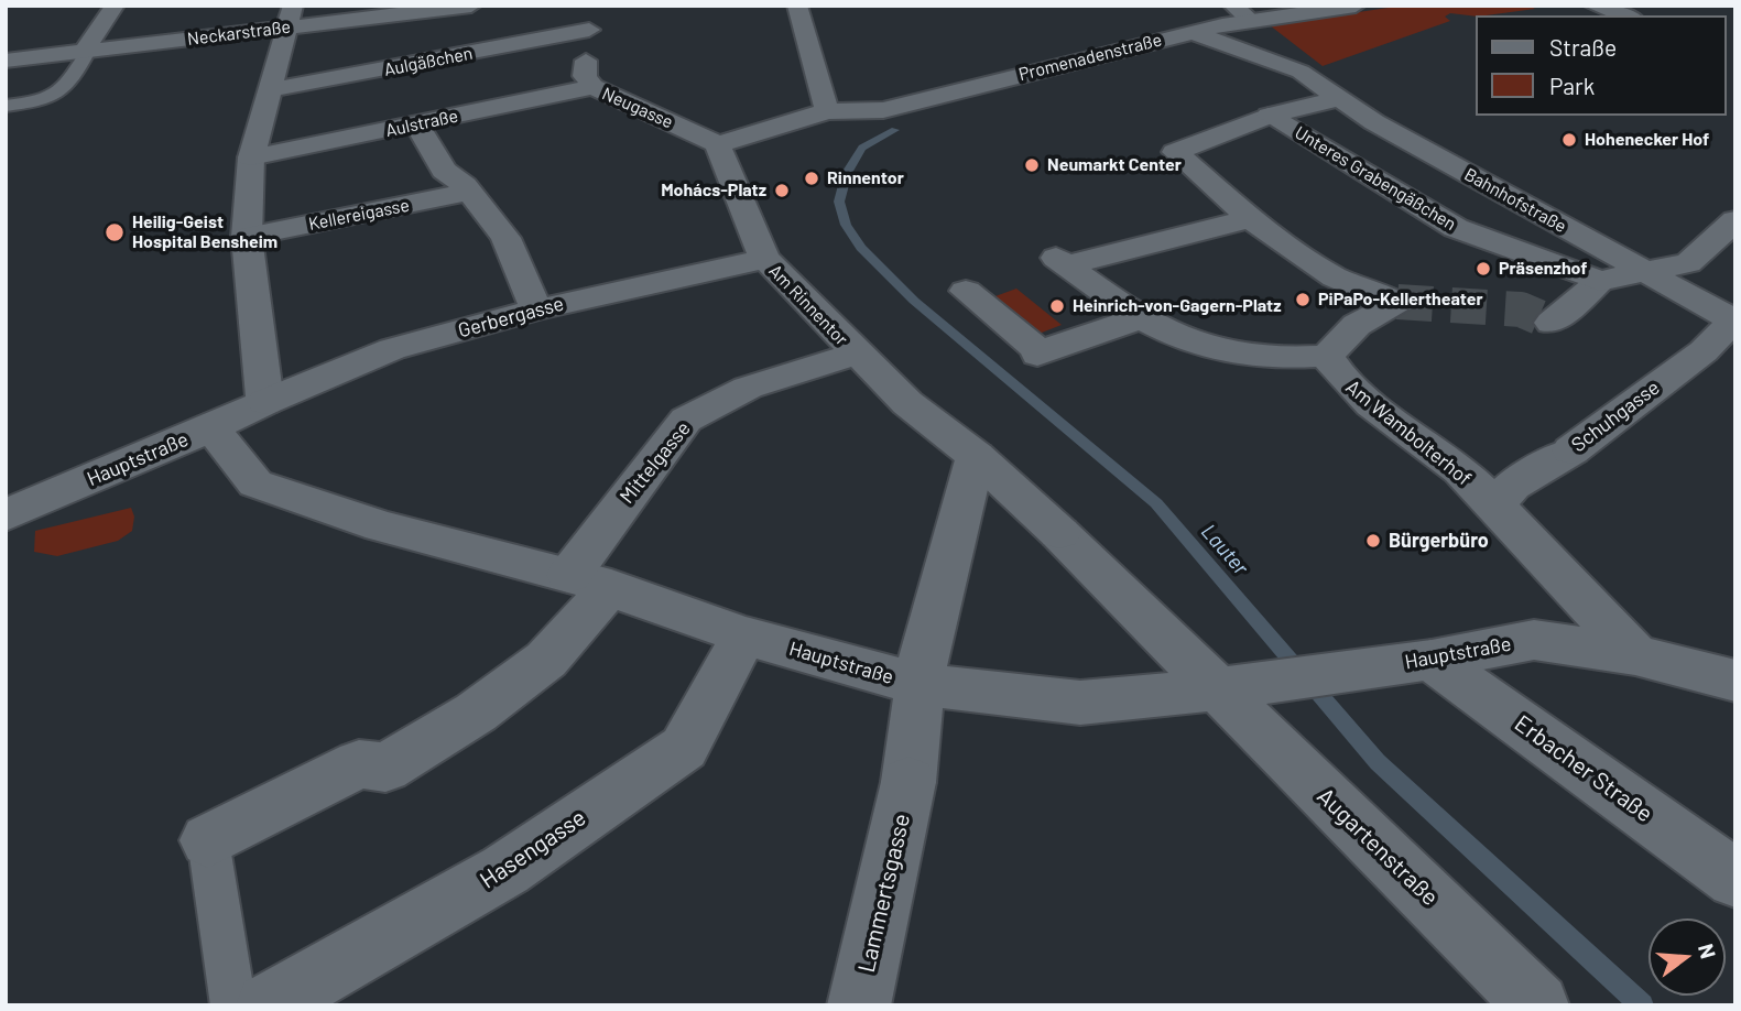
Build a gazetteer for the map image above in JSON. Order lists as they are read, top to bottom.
{
  "streets": {
    "street": [
      "Neckarstraße",
      "Promenadenstraße",
      "Aulgäßchen",
      "Neugasse",
      "Aulstraße",
      "Unteres Grabengäßchen",
      "Bahnhofstraße",
      "Kellereigasse",
      "Am Rinnentor",
      "Gerbergasse",
      "Schuhgasse",
      "Am Wambolterhof",
      "Hauptstraße",
      "Mittelgasse",
      "Erbacher Straße",
      "Augartenstraße",
      "Hasengasse",
      "Lammertsgasse"
    ]
  },
  "crossings": [
    ["Promenadenstraße", "Bahnhofstraße"],
    ["Aulgäßchen", "Neugasse"],
    ["Neugasse", "Aulstraße"],
    ["Neugasse", "Am Rinnentor"],
    ["Unteres Grabengäßchen", "Bahnhofstraße"],
    ["Bahnhofstraße", "Schuhgasse"],
    ["Am Rinnentor", "Gerbergasse"],
    ["Am Rinnentor", "Hauptstraße"],
    ["Am Rinnentor", "Mittelgasse"],
    ["Am Rinnentor", "Augartenstraße"],
    ["Gerbergasse", "Hauptstraße"],
    ["Schuhgasse", "Am Wambolterhof"],
    ["Am Wambolterhof", "Hauptstraße"],
    ["Hauptstraße", "Mittelgasse"],
    ["Hauptstraße", "Erbacher Straße"],
    ["Hauptstraße", "Augartenstraße"],
    ["Hauptstraße", "Hasengasse"],
    ["Hauptstraße", "Lammertsgasse"]
  ],
  "water": ["Lauter"],
  "places": [
    "Hohenecker Hof",
    "Neumarkt Center",
    "Rinnentor",
    "Mohács-Platz",
    "Heilig-Geist Hospital Bensheim",
    "Präsenzhof",
    "PiPaPo-Kellertheater",
    "Heinrich-von-Gagern-Platz",
    "Bürgerbüro"
  ],
  "legend": ["Straße", "Park"],
  "north": "right"
}
